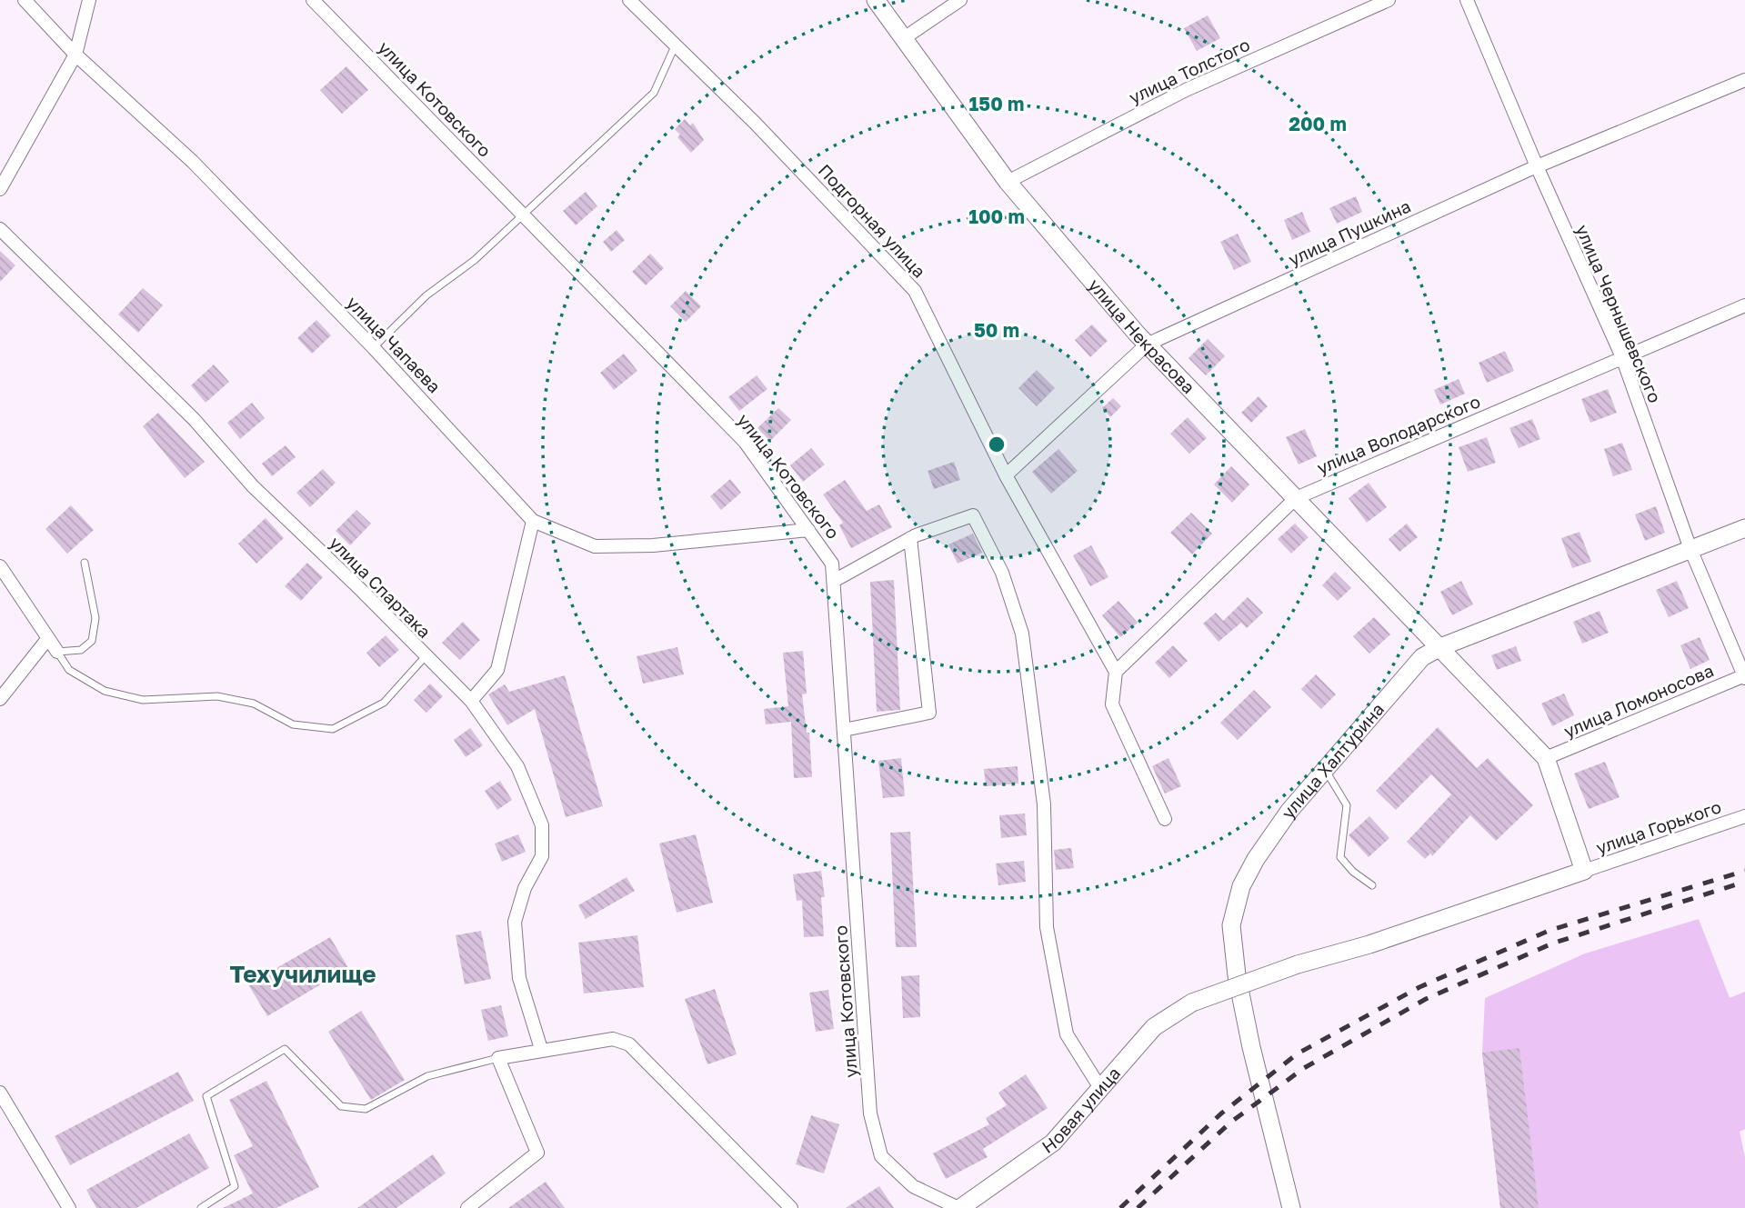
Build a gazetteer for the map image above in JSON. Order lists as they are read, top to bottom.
{
  "streets": {
    "main road": ["улица Некрасова", "улица Халтурина", "Новая улица"],
    "street": [
      "улица Толстого",
      "улица Котовского",
      "Подгорная улица",
      "улица Пушкина",
      "улица Чернышевского",
      "улица Чапаева",
      "улица Володарского",
      "улица Спартака",
      "улица Ломоносова",
      "улица Горького"
    ]
  },
  "crossings": [
    ["улица Толстого", "улица Некрасова"],
    ["улица Котовского", "улица Чапаева"],
    ["улица Котовского", "Новая улица"],
    ["Подгорная улица", "улица Пушкина"],
    ["Подгорная улица", "улица Володарского"],
    ["улица Пушкина", "улица Чернышевского"],
    ["улица Пушкина", "улица Некрасова"],
    ["улица Чернышевского", "улица Володарского"],
    ["улица Чернышевского", "улица Ломоносова"],
    ["улица Чернышевского", "улица Халтурина"],
    ["улица Некрасова", "улица Володарского"],
    ["улица Некрасова", "улица Ломоносова"],
    ["улица Некрасова", "улица Халтурина"],
    ["улица Горького", "Новая улица"]
  ],
  "districts": ["Техучилище"],
  "rings": [
    "150 m",
    "200 m",
    "100 m",
    "50 m"
  ]
}
